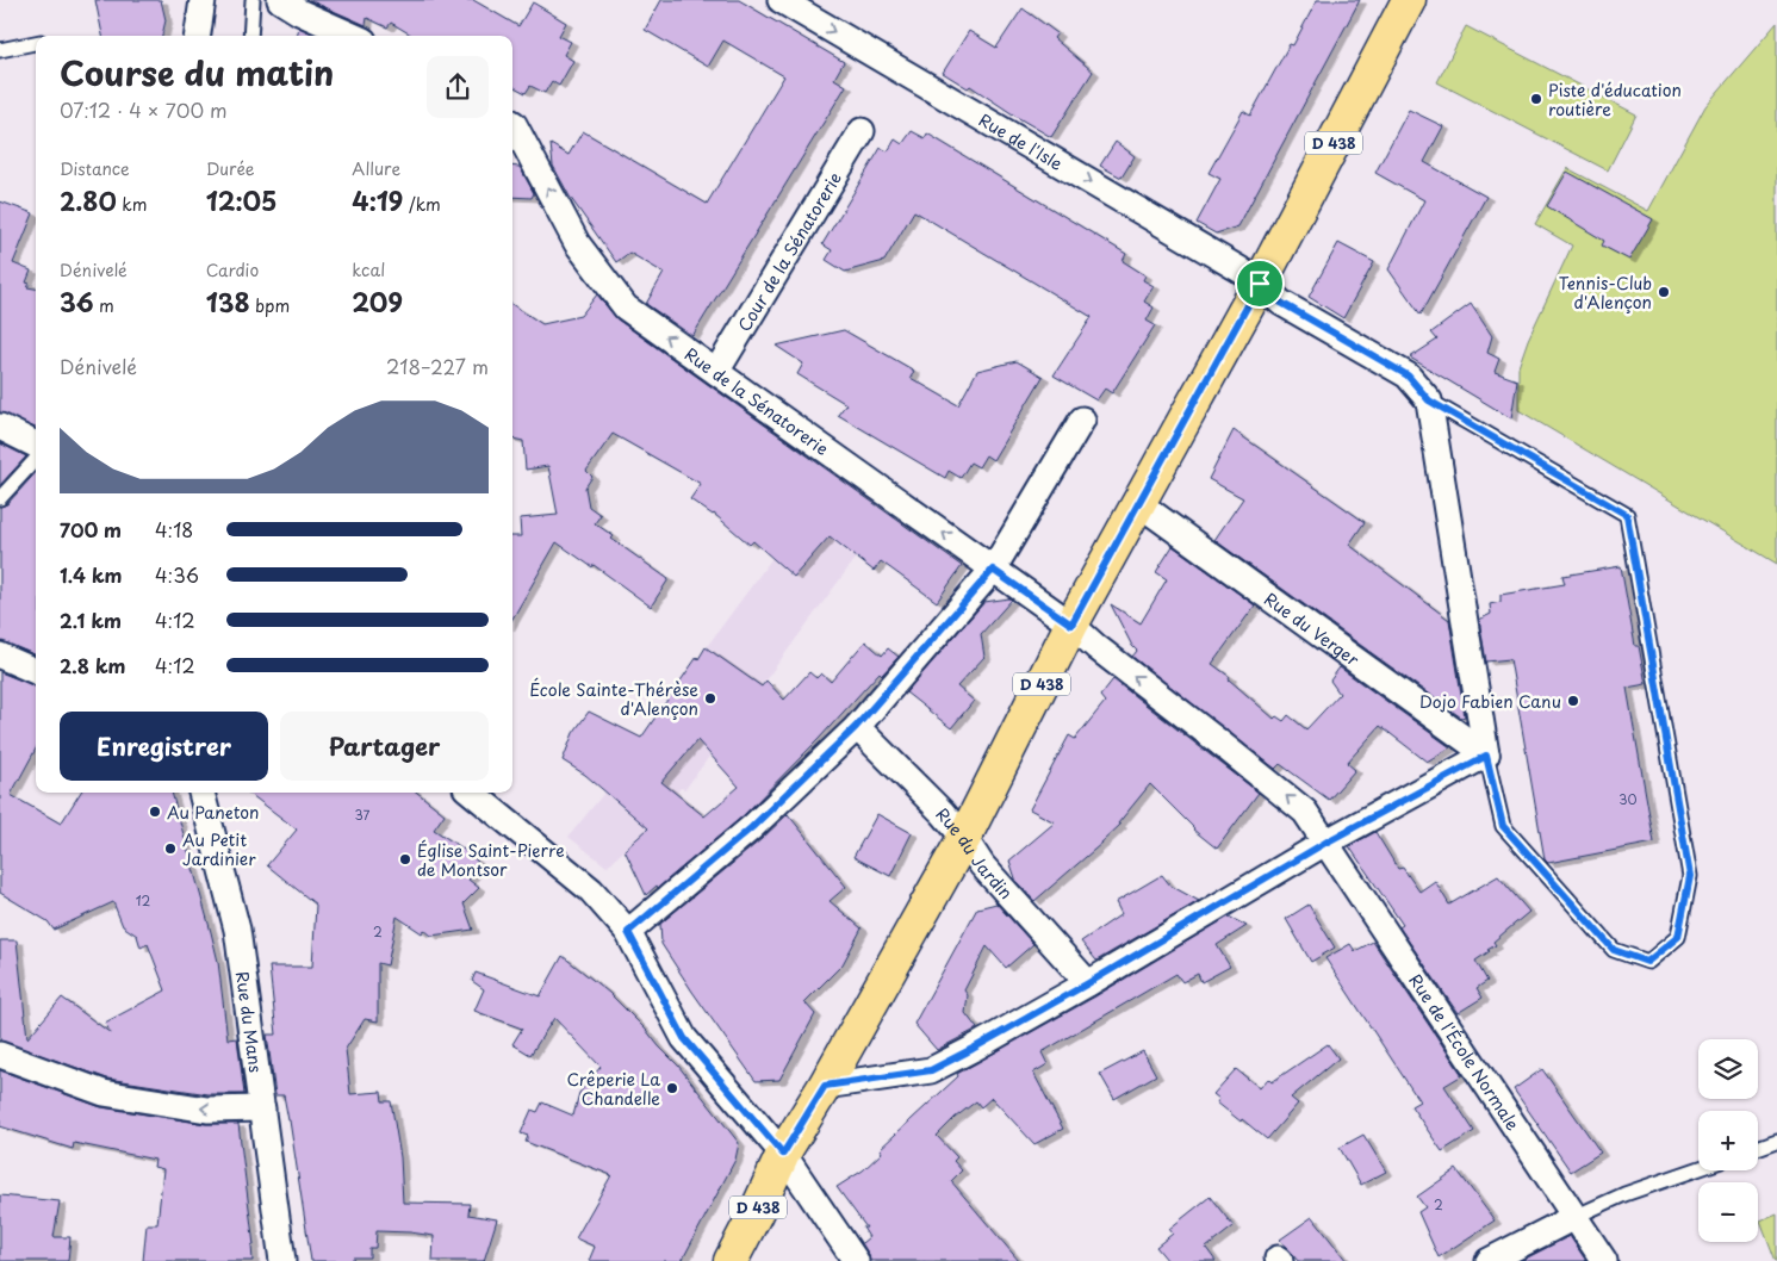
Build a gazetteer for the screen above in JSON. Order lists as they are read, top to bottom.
{
  "streets": {
    "main road": ["D 438"],
    "street": [
      "Rue de l'Isle",
      "Cour de la Sénatorerie",
      "Rue de la Sénatorerie",
      "Rue du Verger",
      "Rue du Jardin",
      "Rue du Mans",
      "Rue de l'École Normale"
    ]
  },
  "crossings": [
    ["Rue de l'Isle", "D 438"],
    ["D 438", "Rue de la Sénatorerie"],
    ["D 438", "Rue du Verger"],
    ["D 438", "Rue du Jardin"],
    ["D 438", "Rue de l'École Normale"],
    ["Cour de la Sénatorerie", "Rue de la Sénatorerie"],
    ["Rue de la Sénatorerie", "Rue de l'École Normale"]
  ],
  "one_way": ["Rue de l'Isle", "Rue de la Sénatorerie", "Rue de l'École Normale"],
  "places": [
    "Piste d'éducation routière",
    "Tennis-Club d'Alençon",
    "École Sainte-Thérèse d'Alençon",
    "Dojo Fabien Canu",
    "Au Paneton",
    "Au Petit Jardinier",
    "Église Saint-Pierre de Montsor",
    "Crêperie La Chandelle"
  ],
  "house_numbers": [
    "30",
    "37",
    "12",
    "2",
    "2"
  ],
  "page": {
    "heading": ["Course du matin", "07:12 · 4 × 700 m"],
    "stats": [
      ["Distance", "2.80 km"],
      ["Durée", "12:05"],
      ["Allure", "4:19 /km"],
      ["Dénivelé", "36 m"],
      ["Cardio", "138 bpm"],
      ["kcal", "209"]
    ],
    "chart": ["Dénivelé", "218–227 m"],
    "list": [
      {
        "name": "700 m",
        "note": "4:18"
      },
      {
        "name": "1.4 km",
        "note": "4:36"
      },
      {
        "name": "2.1 km",
        "note": "4:12"
      },
      {
        "name": "2.8 km",
        "note": "4:12"
      }
    ],
    "buttons": ["Enregistrer", "Partager"],
    "map_buttons": ["+", "−"]
  }
}
